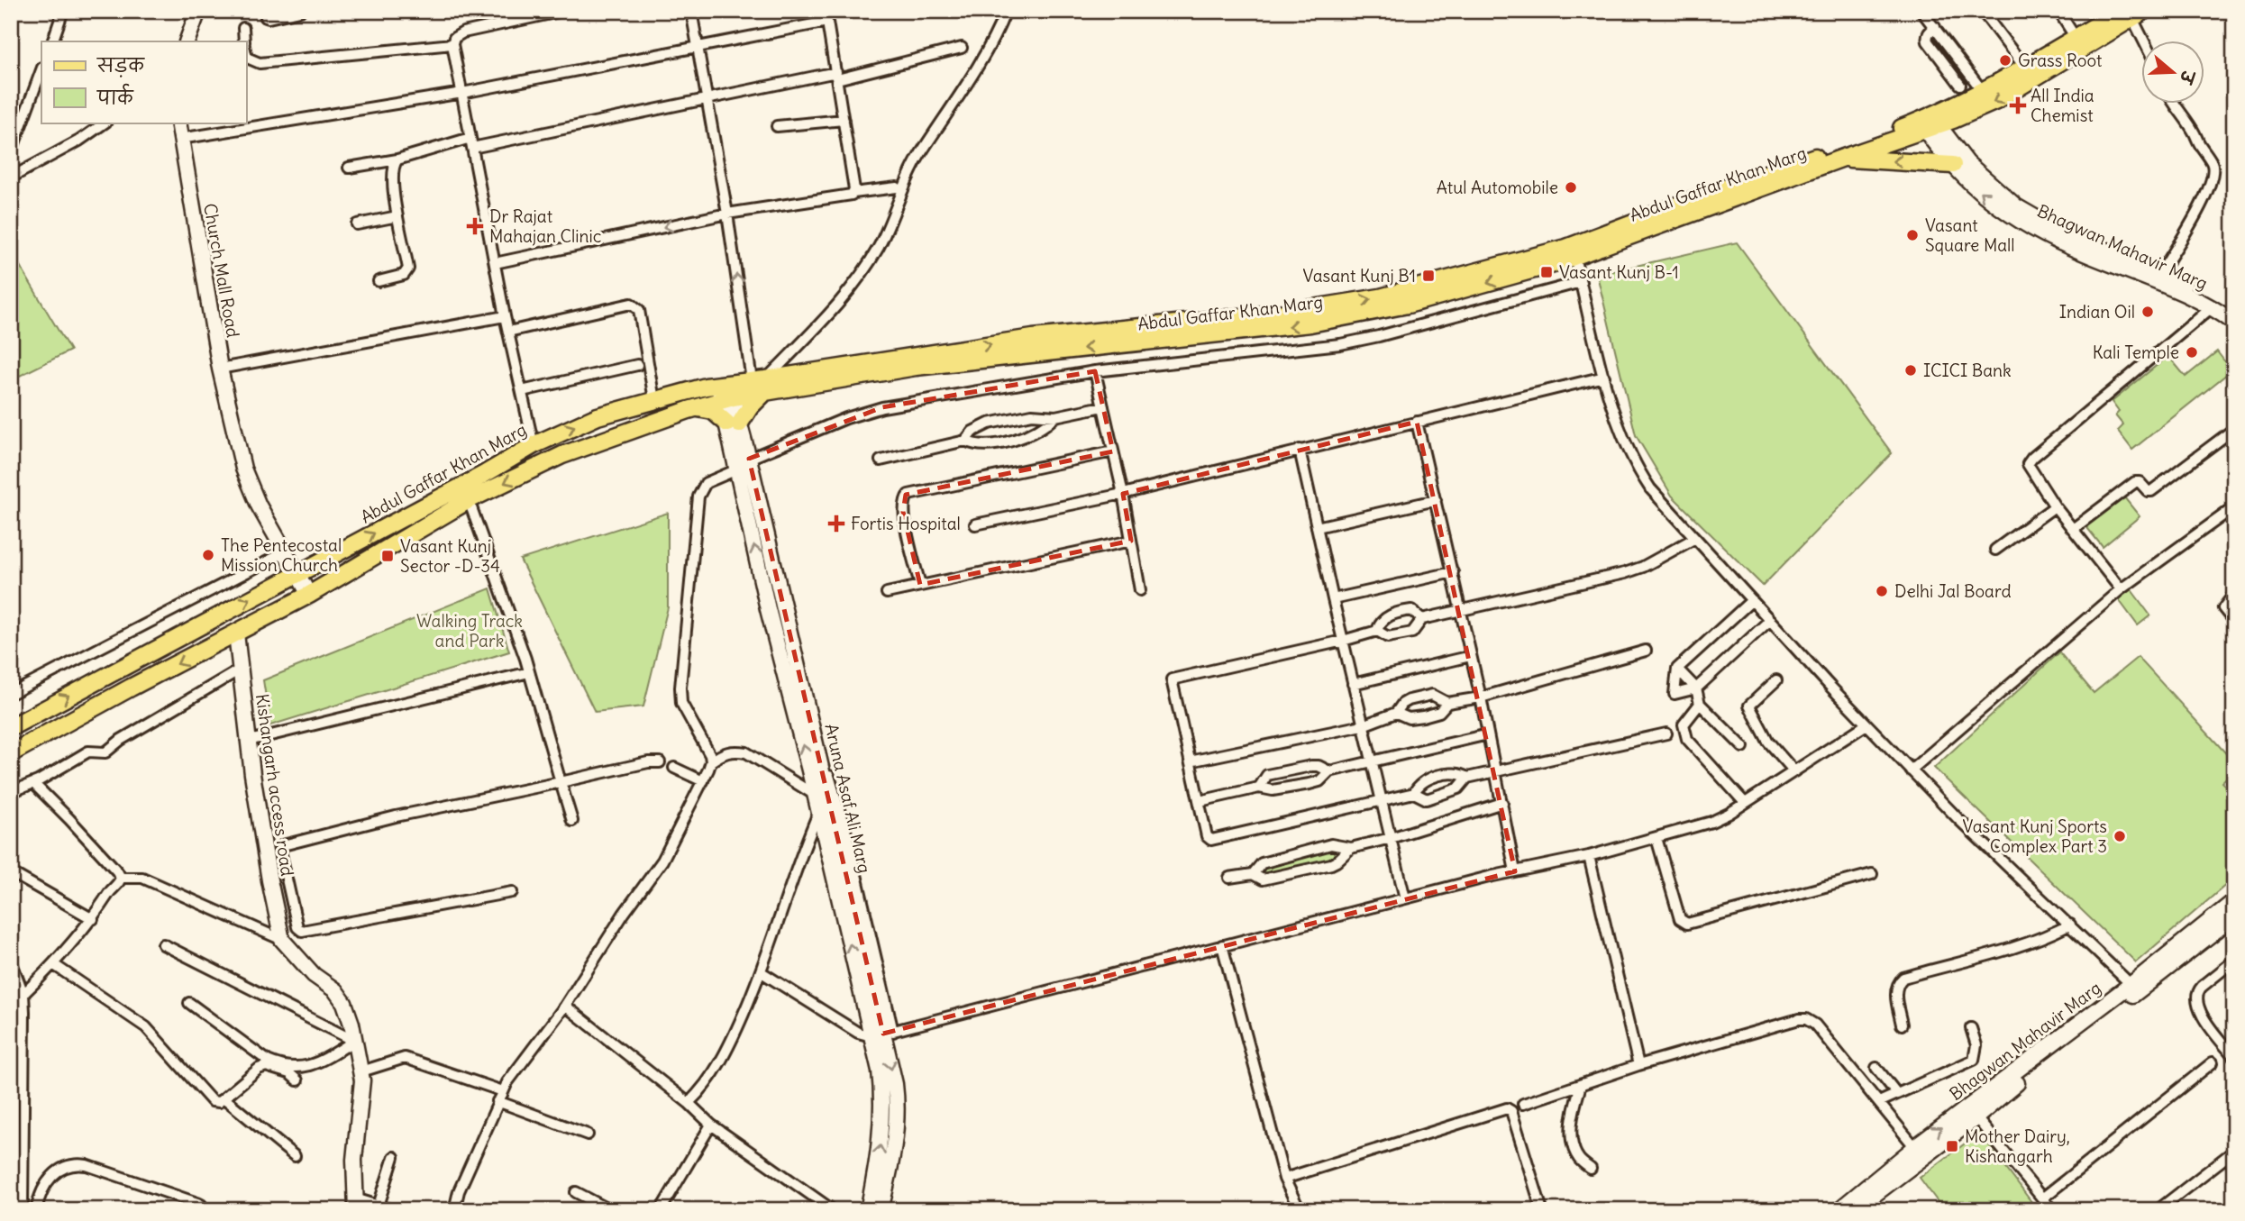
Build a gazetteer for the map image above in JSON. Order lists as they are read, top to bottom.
{
  "streets": {
    "main road": ["Abdul Gaffar Khan Marg"],
    "street": [
      "Bhagwan Mahavir Marg",
      "Church Mall Road",
      "Kishangarh access road",
      "Aruna Asaf Ali Marg"
    ]
  },
  "crossings": [
    ["Abdul Gaffar Khan Marg", "Bhagwan Mahavir Marg"],
    ["Abdul Gaffar Khan Marg", "Church Mall Road"],
    ["Abdul Gaffar Khan Marg", "Kishangarh access road"],
    ["Abdul Gaffar Khan Marg", "Aruna Asaf Ali Marg"]
  ],
  "parks": ["Walking Track and Park"],
  "places": {
    "other": [
      "Grass Root",
      "Atul Automobile",
      "Vasant Square Mall",
      "Indian Oil",
      "Kali Temple",
      "ICICI Bank",
      "The Pentecostal Mission Church",
      "Delhi Jal Board",
      "Vasant Kunj Sports Complex Part 3"
    ],
    "health": ["All India Chemist", "Dr Rajat Mahajan Clinic", "Fortis Hospital"],
    "transit": [
      "Vasant Kunj B-1",
      "Vasant Kunj B1",
      "Vasant Kunj Sector -D-34",
      "Mother Dairy, Kishangarh"
    ]
  },
  "legend": ["सड़क", "पार्क"],
  "north": "right"
}
